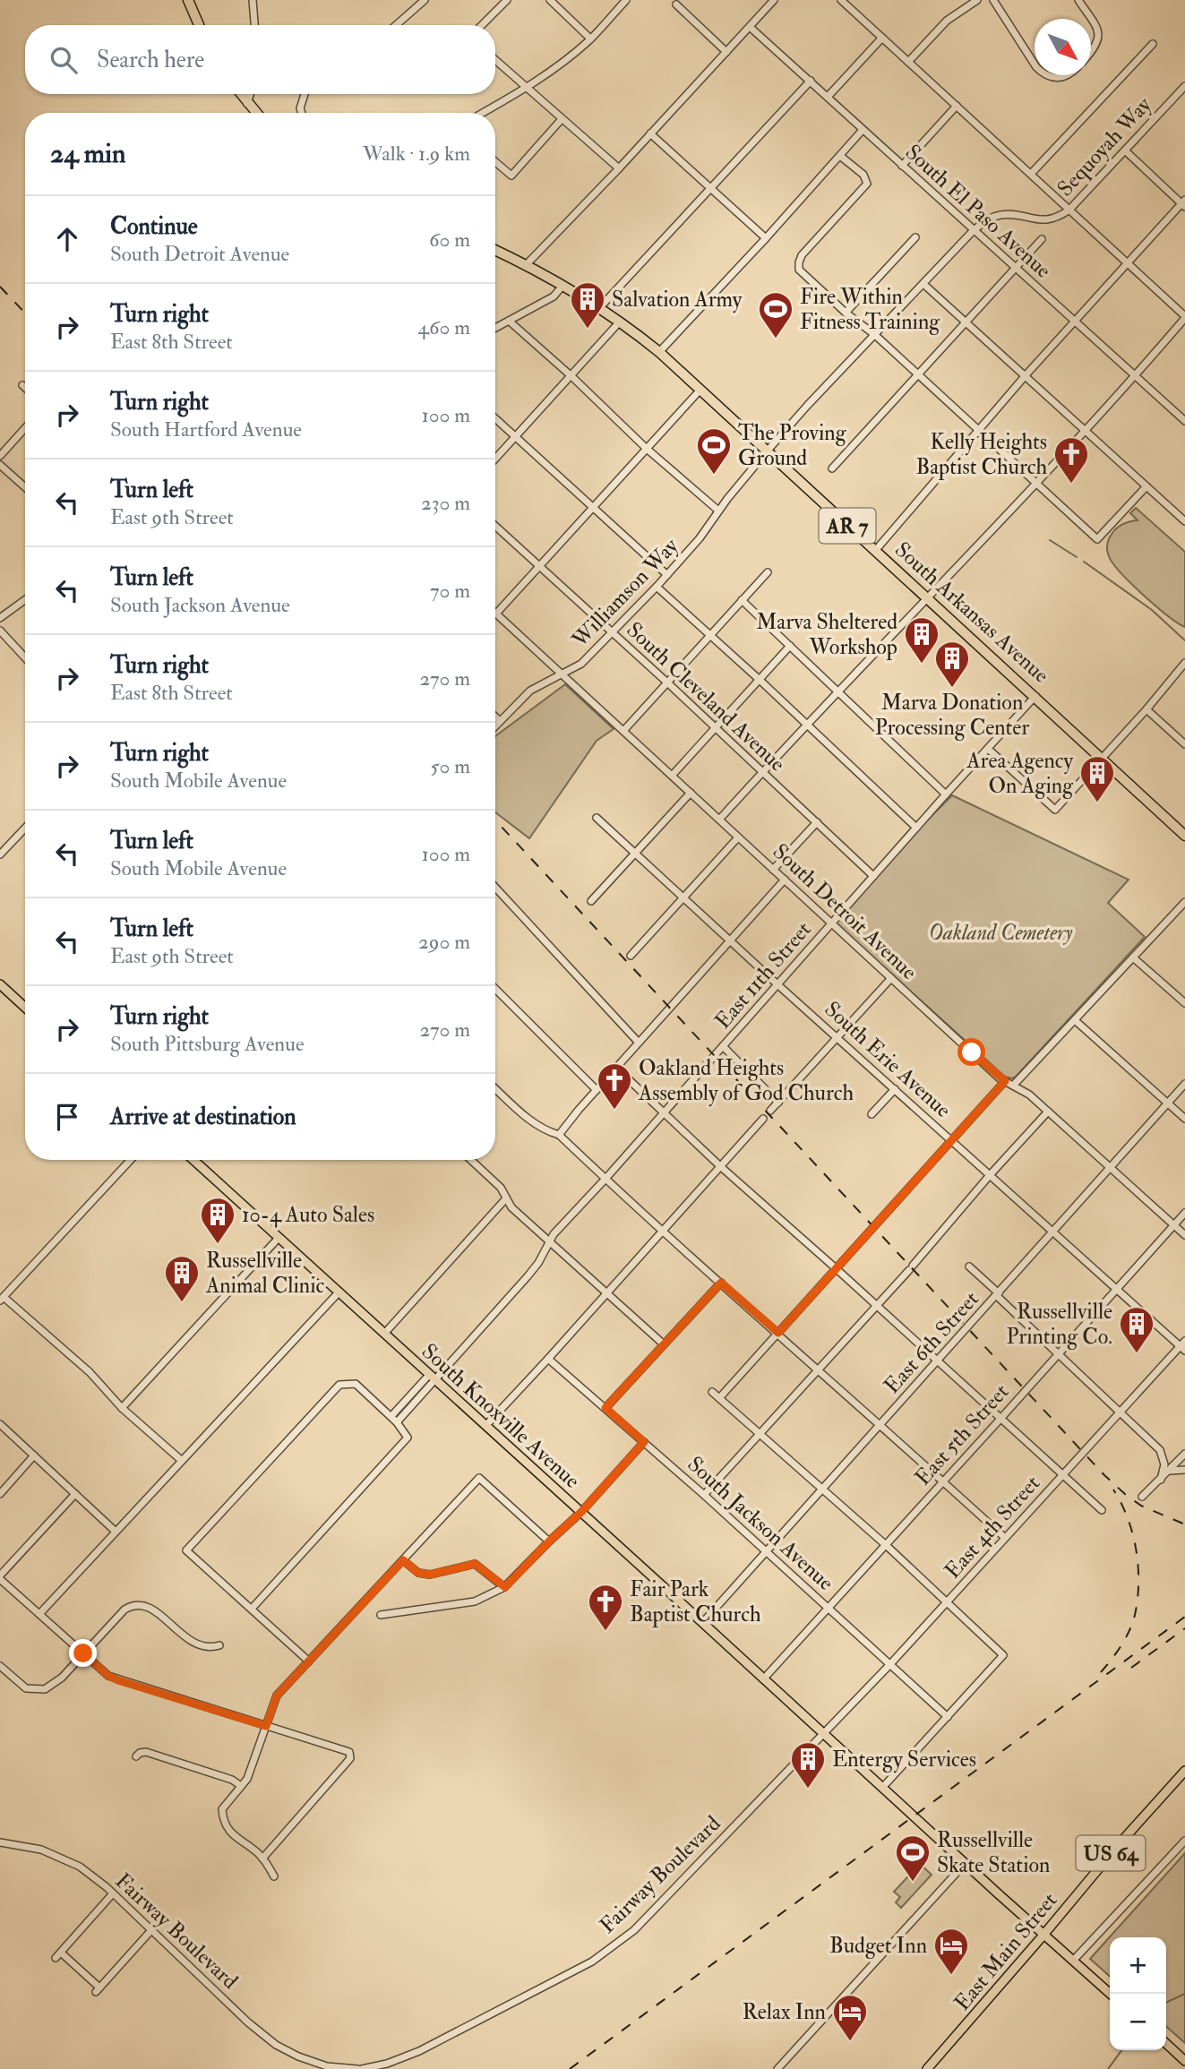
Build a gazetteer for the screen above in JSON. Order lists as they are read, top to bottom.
{
  "streets": {
    "highway": ["AR 7", "South Arkansas Avenue"],
    "main road": ["South Knoxville Avenue", "US 64", "East Main Street"],
    "street": [
      "Sequoyah Way",
      "South El Paso Avenue",
      "Williamson Way",
      "South Cleveland Avenue",
      "South Detroit Avenue",
      "East 11th Street",
      "South Erie Avenue",
      "East 6th Street",
      "East 5th Street",
      "South Jackson Avenue",
      "East 4th Street",
      "Fairway Boulevard"
    ]
  },
  "crossings": [
    ["Sequoyah Way", "South El Paso Avenue"],
    ["Sequoyah Way", "Williamson Way"],
    ["Sequoyah Way", "South Arkansas Avenue"],
    ["Williamson Way", "South Arkansas Avenue"],
    ["Williamson Way", "South Cleveland Avenue"],
    ["Williamson Way", "South Detroit Avenue"],
    ["South Arkansas Avenue", "East 11th Street"],
    ["South Cleveland Avenue", "East 11th Street"],
    ["South Detroit Avenue", "East 11th Street"],
    ["South Detroit Avenue", "East 6th Street"],
    ["South Detroit Avenue", "East 5th Street"],
    ["East 11th Street", "South Erie Avenue"],
    ["East 11th Street", "South Knoxville Avenue"],
    ["South Erie Avenue", "East 6th Street"],
    ["South Erie Avenue", "East 5th Street"],
    ["South Erie Avenue", "East 4th Street"],
    ["East 6th Street", "South Knoxville Avenue"],
    ["East 6th Street", "South Jackson Avenue"],
    ["South Knoxville Avenue", "East 5th Street"],
    ["South Knoxville Avenue", "East 4th Street"],
    ["South Knoxville Avenue", "Fairway Boulevard"],
    ["South Knoxville Avenue", "East Main Street"],
    ["East 5th Street", "South Jackson Avenue"],
    ["South Jackson Avenue", "East 4th Street"],
    ["East 4th Street", "Fairway Boulevard"]
  ],
  "parks": ["Oakland Cemetery"],
  "places": {
    "building": [
      "Salvation Army",
      "Marva Sheltered Workshop",
      "Marva Donation Processing Center",
      "Area Agency On Aging",
      "10-4 Auto Sales",
      "Russellville Animal Clinic",
      "Russellville Printing Co.",
      "Entergy Services"
    ],
    "sports": ["Fire Within Fitness Training", "The Proving Ground", "Russellville Skate Station"],
    "church": ["Kelly Heights Baptist Church", "Oakland Heights Assembly of God Church", "Fair Park Baptist Church"],
    "hotel": ["Budget Inn", "Relax Inn"]
  },
  "north": "bottom right",
  "page": {
    "search": "Search here",
    "heading": ["24 min", "Walk · 1.9 km"],
    "list": [
      ["Continue", "South Detroit Avenue", "60 m"],
      ["Turn right", "East 8th Street", "460 m"],
      ["Turn right", "South Hartford Avenue", "100 m"],
      ["Turn left", "East 9th Street", "230 m"],
      ["Turn left", "South Jackson Avenue", "70 m"],
      ["Turn right", "East 8th Street", "270 m"],
      ["Turn right", "South Mobile Avenue", "50 m"],
      ["Turn left", "South Mobile Avenue", "100 m"],
      ["Turn left", "East 9th Street", "290 m"],
      ["Turn right", "South Pittsburg Avenue", "270 m"],
      "Arrive at destination"
    ],
    "map_buttons": ["+", "−"]
  }
}
